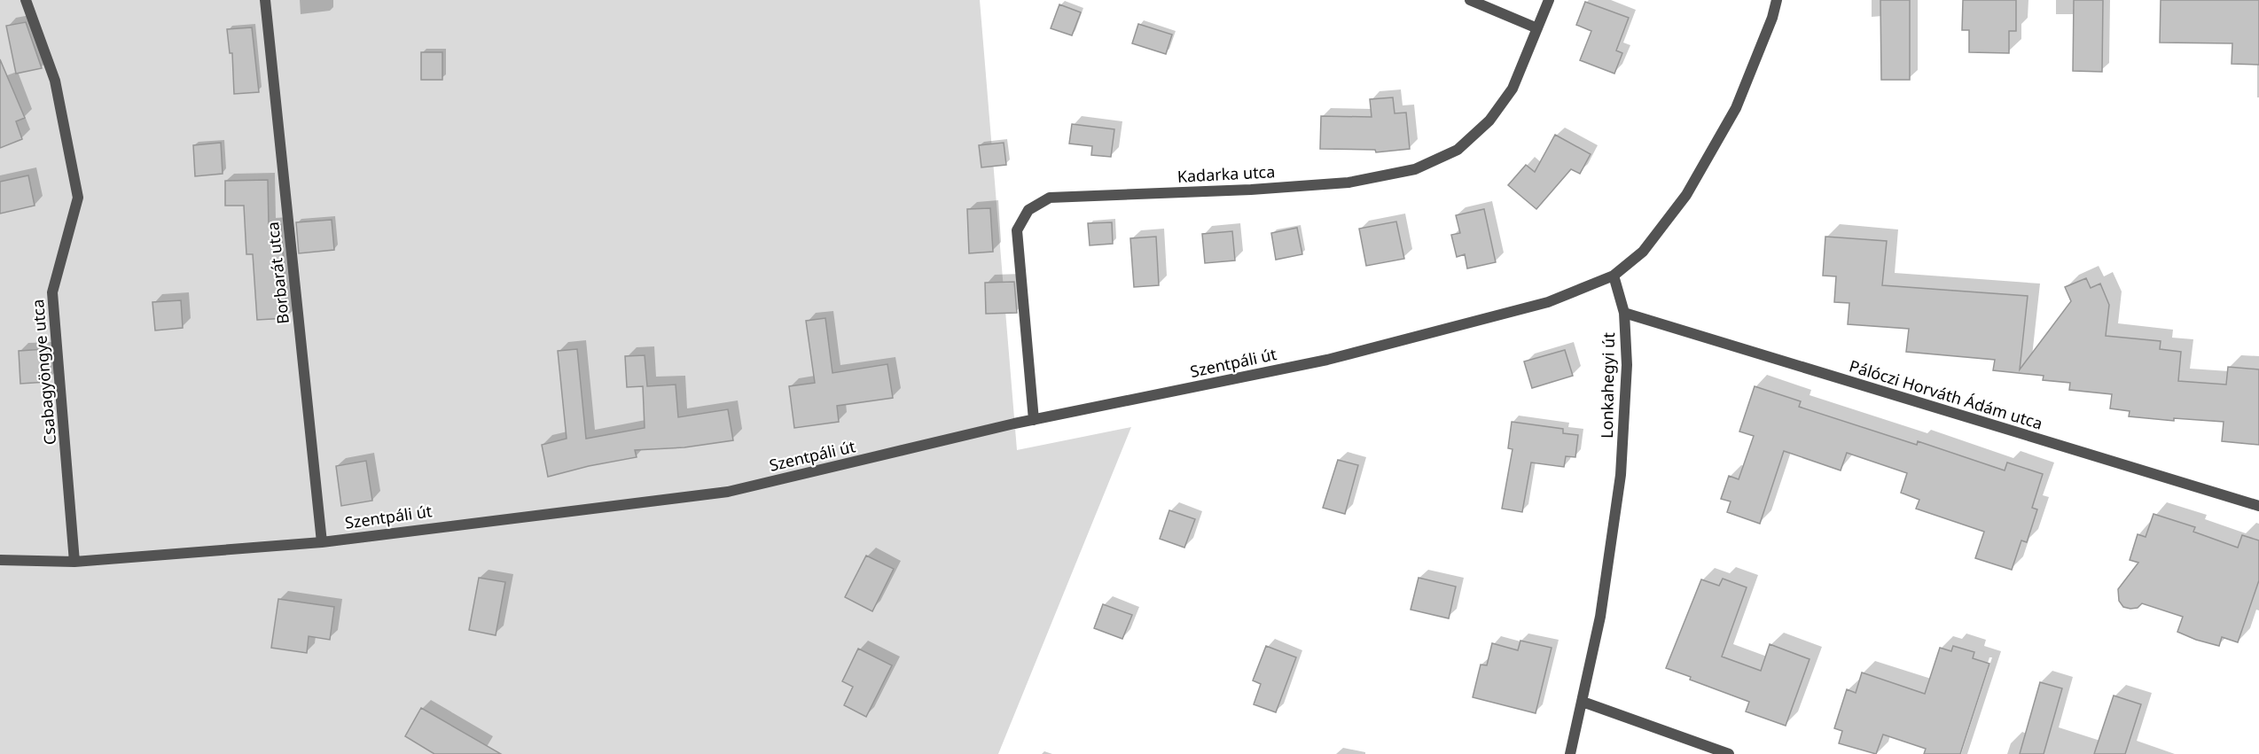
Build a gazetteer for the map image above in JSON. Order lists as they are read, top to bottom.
{
  "streets": {
    "street": [
      "Kadarka utca",
      "Borbarát utca",
      "Szentpáli út",
      "Csabagyöngye utca",
      "Lonkahegyi út",
      "Pálóczi Horváth Ádám utca"
    ]
  },
  "crossings": [
    ["Kadarka utca", "Szentpáli út"],
    ["Borbarát utca", "Szentpáli út"],
    ["Szentpáli út", "Csabagyöngye utca"],
    ["Szentpáli út", "Lonkahegyi út"],
    ["Lonkahegyi út", "Pálóczi Horváth Ádám utca"]
  ]
}
